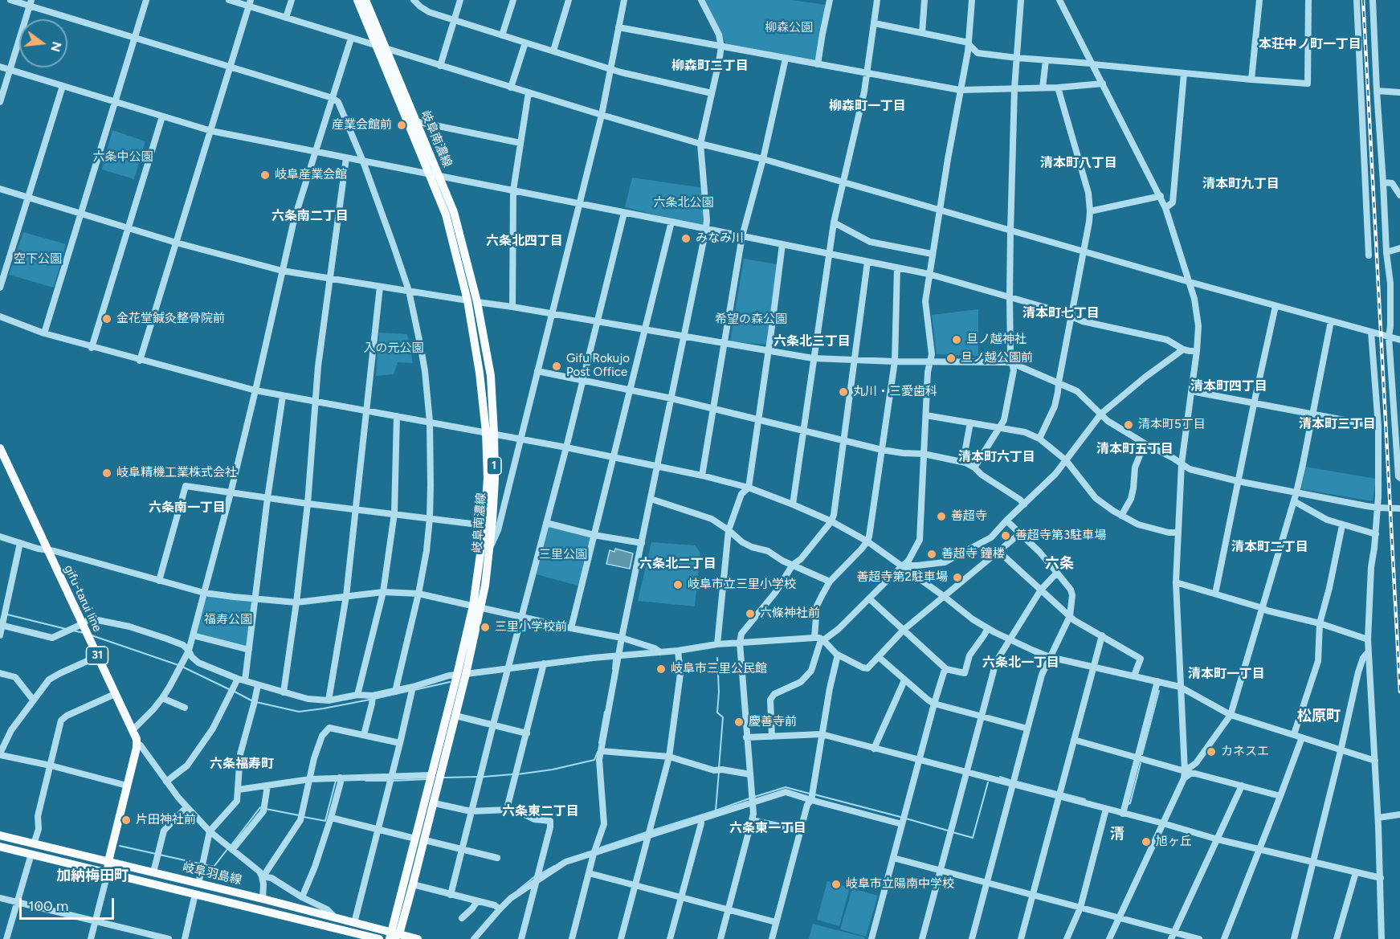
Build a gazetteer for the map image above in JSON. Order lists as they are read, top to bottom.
{
  "streets": {
    "main road": [
      "岐阜南濃線",
      "1",
      "gifu-tarui line",
      "31",
      "岐阜羽島線"
    ]
  },
  "crossings": [
    ["岐阜南濃線", "岐阜羽島線"],
    ["gifu-tarui line", "岐阜羽島線"]
  ],
  "districts": [
    "本荘中ノ町一丁目",
    "柳森町二丁目",
    "柳森町一丁目",
    "清本町八丁目",
    "清本町九丁目",
    "六条南二丁目",
    "六条北四丁目",
    "清本町七丁目",
    "六条北三丁目",
    "清本町四丁目",
    "清本町三丁目",
    "清本町五丁目",
    "清本町六丁目",
    "六条南一丁目",
    "清本町二丁目",
    "六条北二丁目",
    "六条",
    "六条北一丁目",
    "清本町一丁目",
    "松原町",
    "六条福寿町",
    "六条東二丁目",
    "六条東一丁目",
    "清",
    "加納梅田町"
  ],
  "parks": [
    "柳森公園",
    "六条中公園",
    "六条北公園",
    "空下公園",
    "希望の森公園",
    "入の元公園",
    "三里公園",
    "福寿公園"
  ],
  "places": [
    "産業会館前",
    "岐阜産業会館",
    "みなみ川",
    "金花堂鍼灸整骨院前",
    "旦ノ越神社",
    "旦ノ越公園前",
    "Gifu Rokujo Post Office",
    "丸川・三愛歯科",
    "清本町5丁目",
    "岐阜精機工業株式会社",
    "善超寺",
    "善超寺第3駐車場",
    "善超寺 鐘楼",
    "善超寺第2駐車場",
    "岐阜市立三里小学校",
    "六條神社前",
    "三里小学校前",
    "岐阜市三里公民館",
    "慶善寺前",
    "カネスエ",
    "片田神社前",
    "旭ヶ丘",
    "岐阜市立陽南中学校"
  ],
  "scale_bar": "100 m",
  "north": "right"
}
